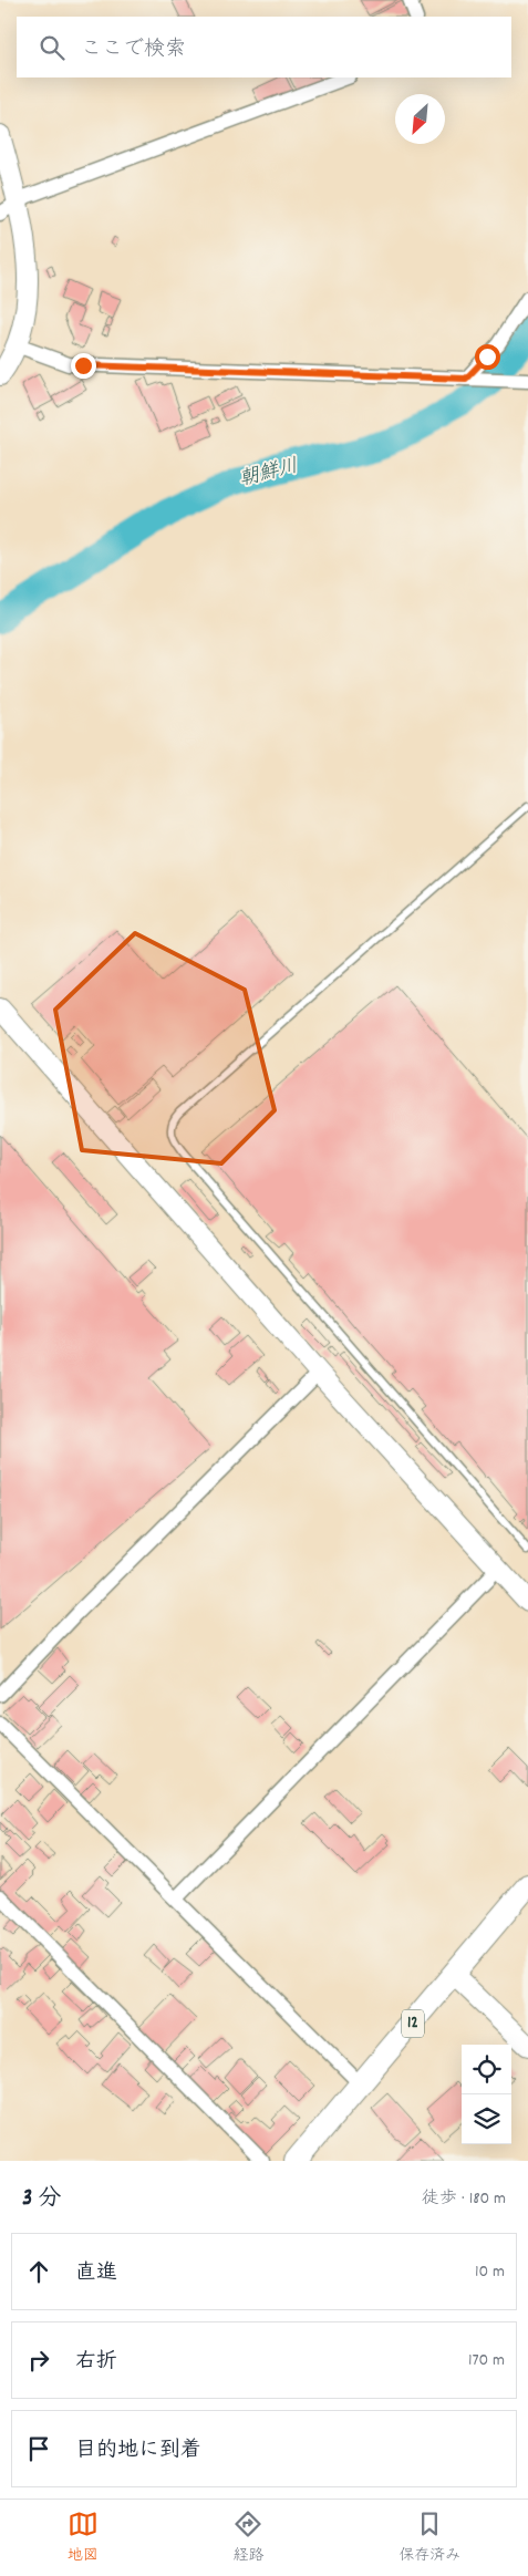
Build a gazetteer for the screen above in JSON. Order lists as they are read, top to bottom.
{
  "streets": {
    "main road": ["12"]
  },
  "water": ["朝鮮川"],
  "north": "bottom left",
  "page": {
    "search": "ここで検索",
    "heading": ["3 分", "徒歩 · 180 m"],
    "list": [
      ["直進", "10 m"],
      ["右折", "170 m"],
      "目的地に到着"
    ],
    "nav": ["地図", "経路", "保存済み"]
  }
}
